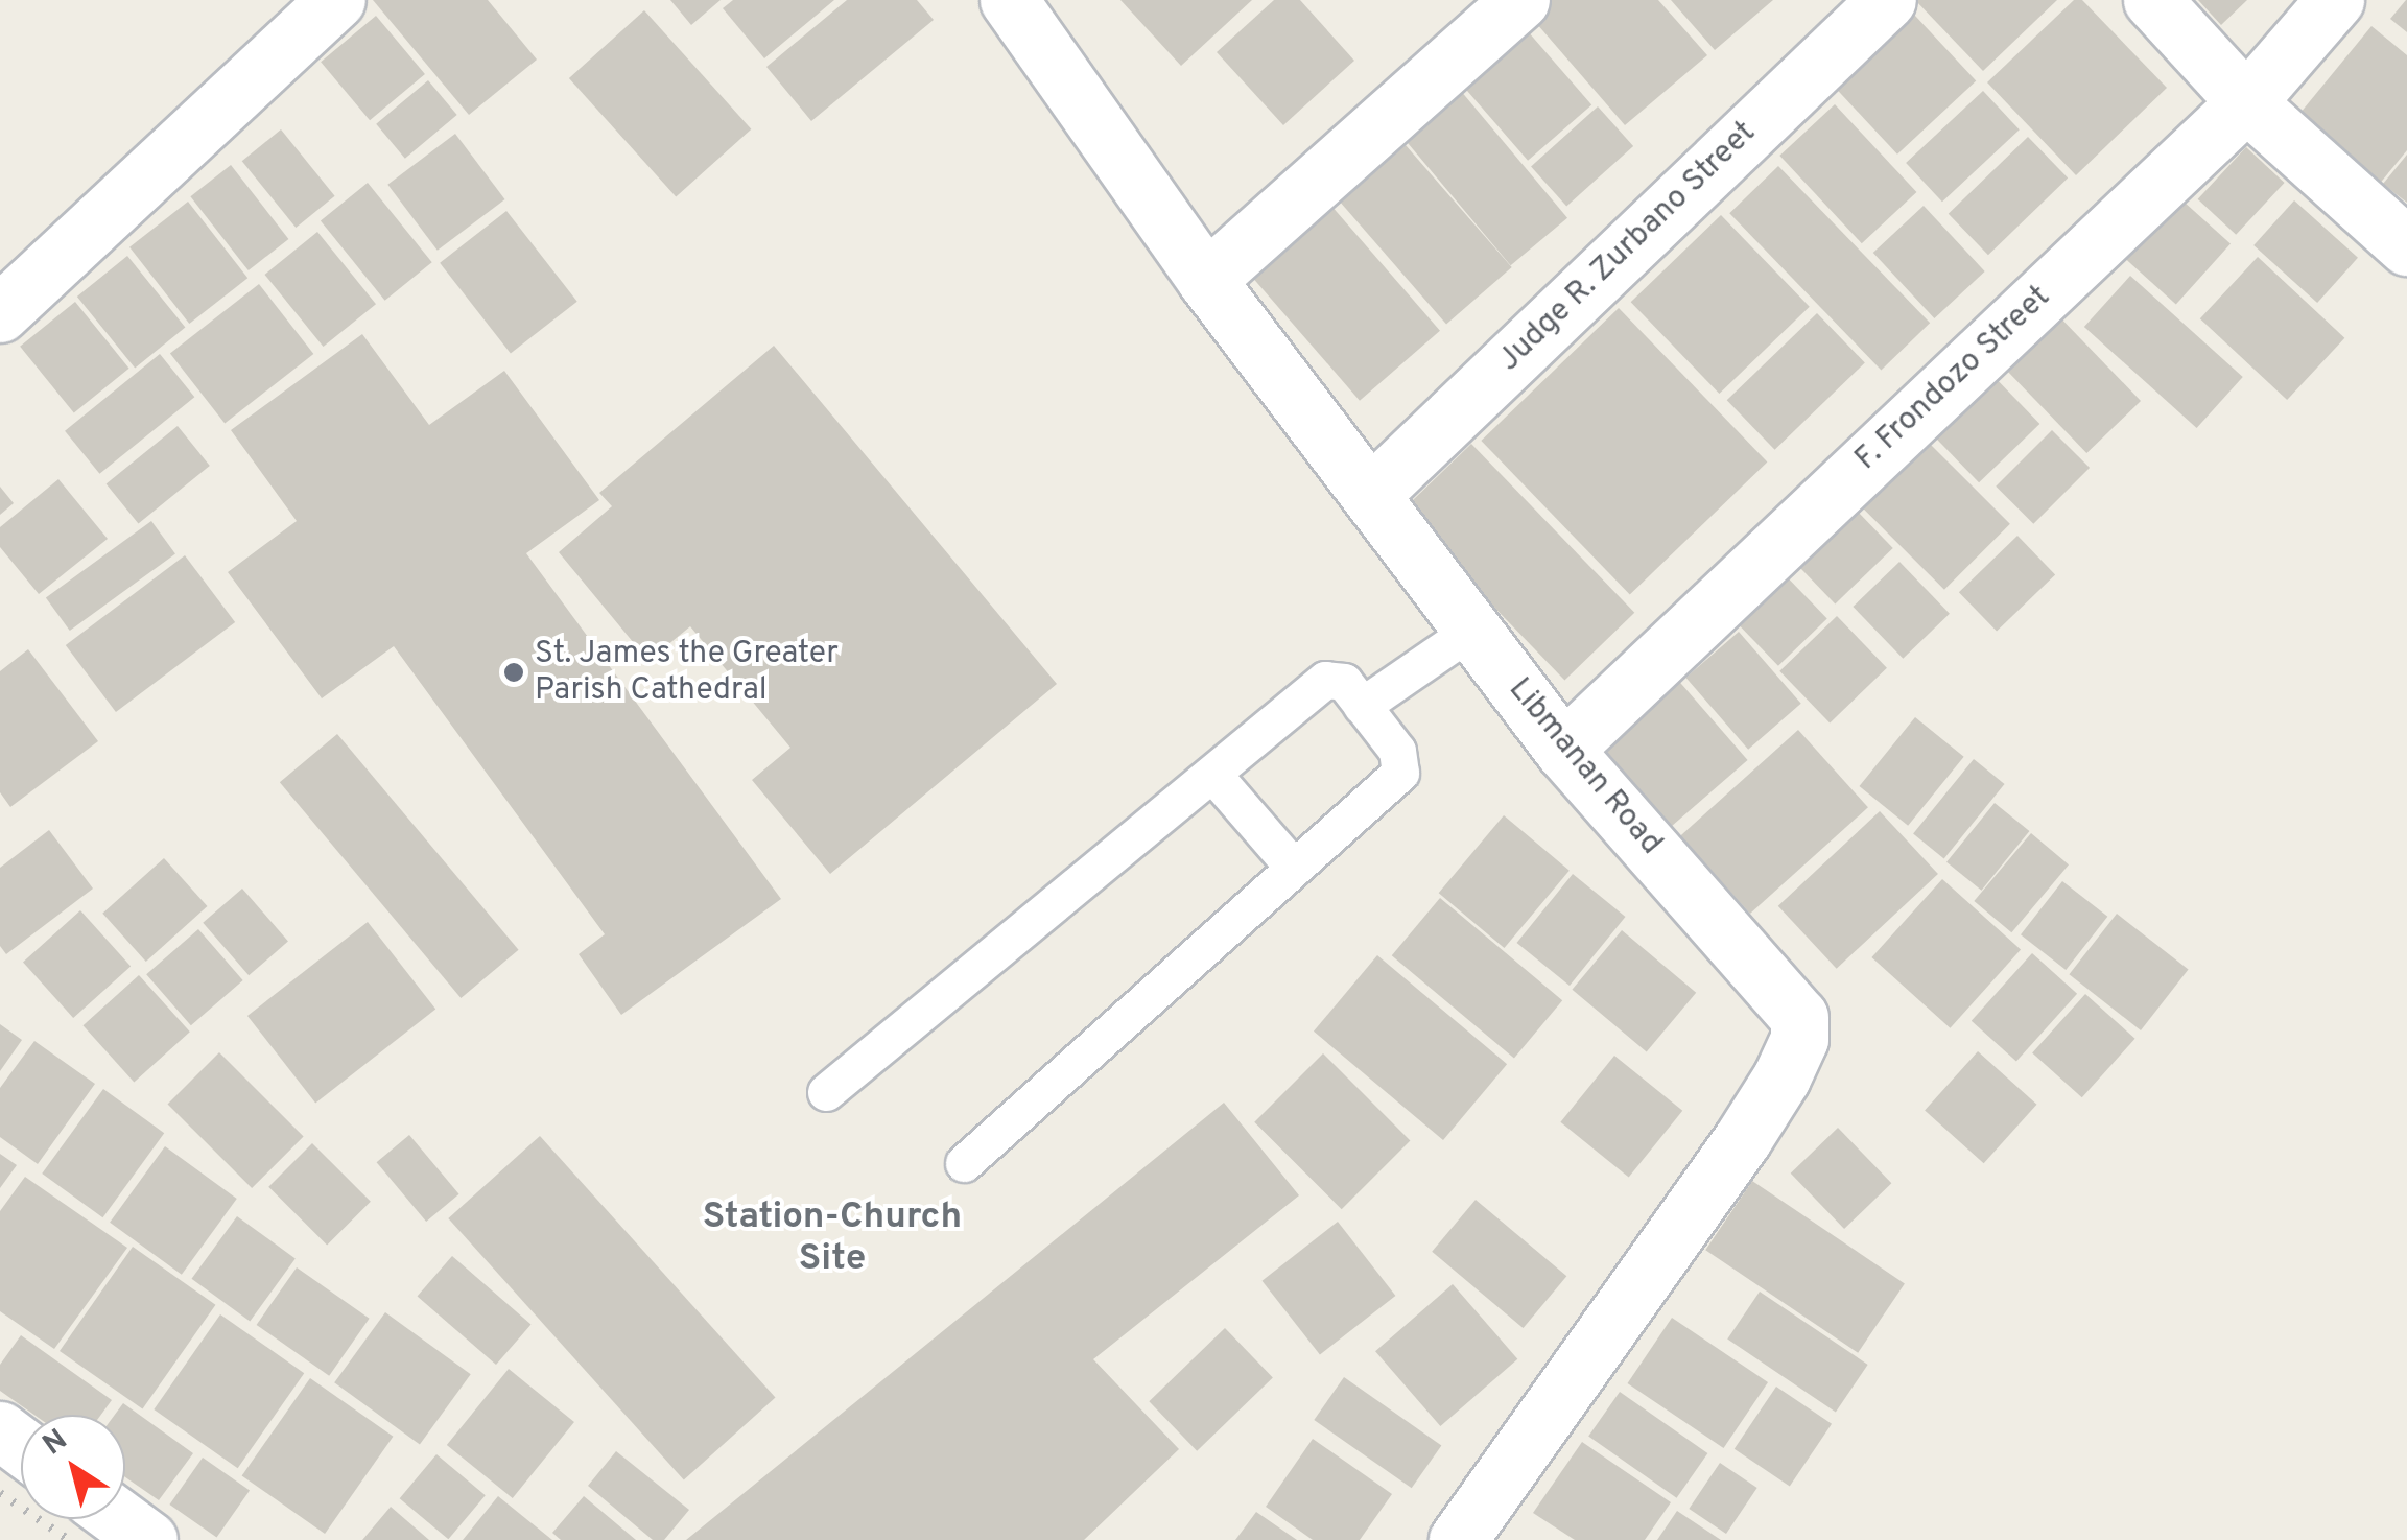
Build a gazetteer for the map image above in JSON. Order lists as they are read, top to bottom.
{
  "streets": {
    "street": ["Judge R. Zurbano Street", "F. Frondozo Street", "Libmanan Road"]
  },
  "crossings": [
    ["Judge R. Zurbano Street", "Libmanan Road"],
    ["F. Frondozo Street", "Libmanan Road"]
  ],
  "districts": ["Station-Church Site"],
  "places": ["St. James the Greater Parish Cathedral"],
  "north": "top left"
}
